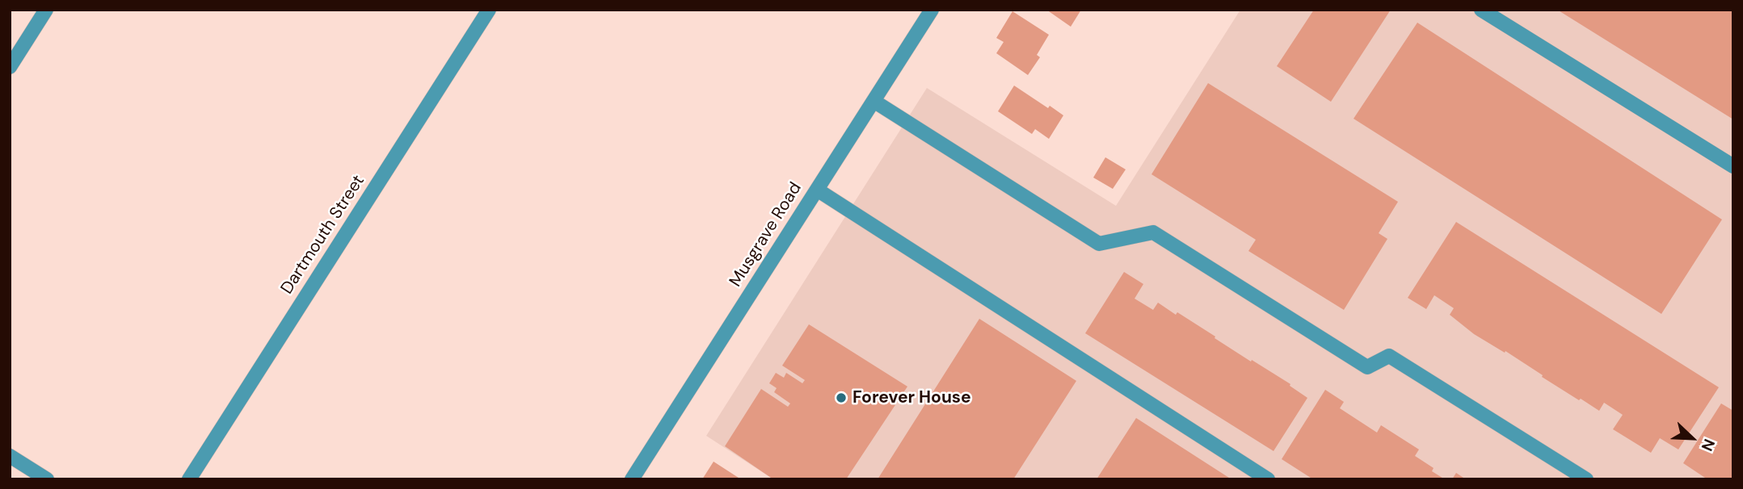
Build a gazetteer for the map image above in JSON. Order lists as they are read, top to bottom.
{
  "streets": {
    "street": ["Dartmouth Street", "Musgrave Road"]
  },
  "places": ["Forever House"],
  "north": "bottom right"
}
